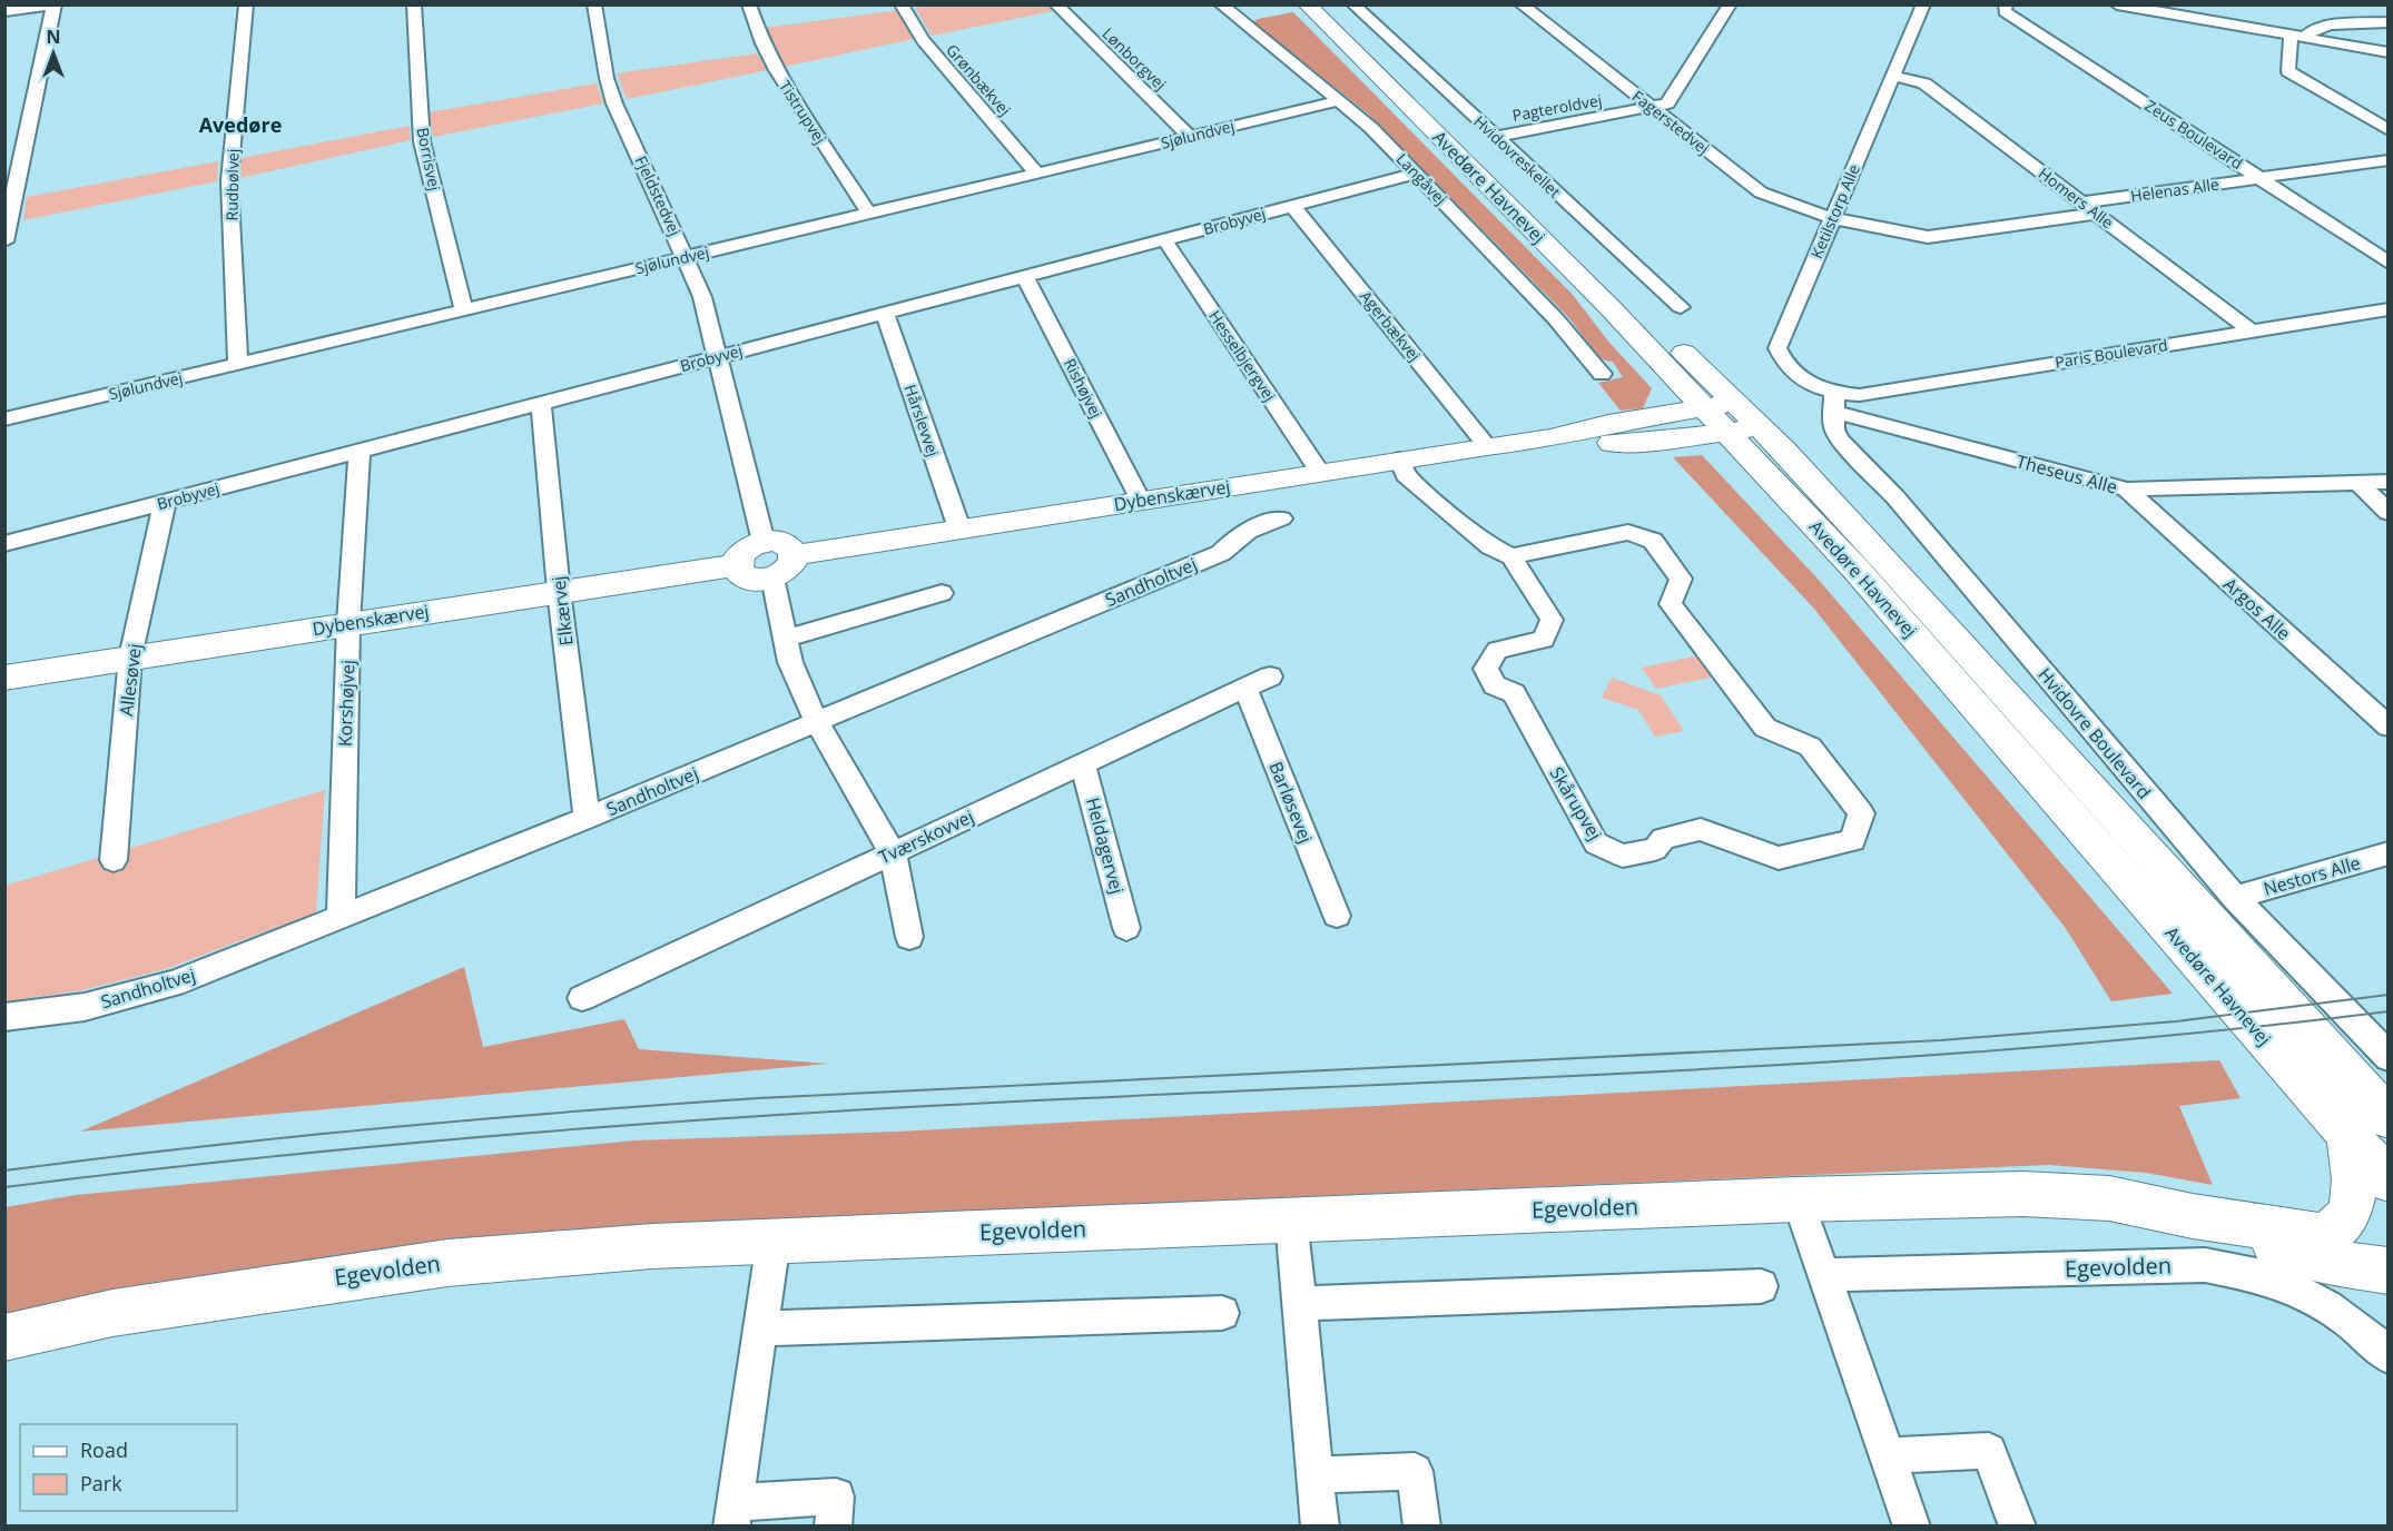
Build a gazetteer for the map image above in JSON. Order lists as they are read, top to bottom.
{
  "streets": {
    "street": [
      "Lønborgvej",
      "Grønbækvej",
      "Pagteroldvej",
      "Tistrupvej",
      "Fagerstedvej",
      "Sjølundvej",
      "Zeus Boulevard",
      "Hvidovreskellet",
      "Borrisvej",
      "Langåvej",
      "Rudbølvej",
      "Avedøre Havnevej",
      "Helenas Alle",
      "Fjeldstedvej",
      "Homers Alle",
      "Ketilstorp Alle",
      "Brobyvej",
      "Agerbækvej",
      "Paris Boulevard",
      "Hesselbjergvej",
      "Rishøjvej",
      "Hårslevvej",
      "Theseus Alle",
      "Dybenskærvej",
      "Sandholtvej",
      "Argos Alle",
      "Elkærvej",
      "Allesøvej",
      "Korshøjvej",
      "Hvidovre Boulevard",
      "Barløsevej",
      "Skårupvej",
      "Tværskovvej",
      "Heldagervej",
      "Nestors Alle",
      "Egevolden"
    ]
  },
  "crossings": [
    ["Lønborgvej", "Sjølundvej"],
    ["Grønbækvej", "Sjølundvej"],
    ["Pagteroldvej", "Fagerstedvej"],
    ["Pagteroldvej", "Hvidovreskellet"],
    ["Tistrupvej", "Sjølundvej"],
    ["Fagerstedvej", "Ketilstorp Alle"],
    ["Sjølundvej", "Borrisvej"],
    ["Sjølundvej", "Langåvej"],
    ["Sjølundvej", "Rudbølvej"],
    ["Sjølundvej", "Fjeldstedvej"],
    ["Zeus Boulevard", "Helenas Alle"],
    ["Langåvej", "Brobyvej"],
    ["Avedøre Havnevej", "Dybenskærvej"],
    ["Avedøre Havnevej", "Egevolden"],
    ["Helenas Alle", "Homers Alle"],
    ["Fjeldstedvej", "Brobyvej"],
    ["Fjeldstedvej", "Dybenskærvej"],
    ["Homers Alle", "Ketilstorp Alle"],
    ["Homers Alle", "Paris Boulevard"],
    ["Ketilstorp Alle", "Paris Boulevard"],
    ["Ketilstorp Alle", "Theseus Alle"],
    ["Ketilstorp Alle", "Hvidovre Boulevard"],
    ["Brobyvej", "Agerbækvej"],
    ["Brobyvej", "Hesselbjergvej"],
    ["Brobyvej", "Rishøjvej"],
    ["Brobyvej", "Hårslevvej"],
    ["Brobyvej", "Elkærvej"],
    ["Brobyvej", "Allesøvej"],
    ["Brobyvej", "Korshøjvej"],
    ["Agerbækvej", "Dybenskærvej"],
    ["Paris Boulevard", "Theseus Alle"],
    ["Paris Boulevard", "Hvidovre Boulevard"],
    ["Hesselbjergvej", "Dybenskærvej"],
    ["Rishøjvej", "Dybenskærvej"],
    ["Hårslevvej", "Dybenskærvej"],
    ["Theseus Alle", "Argos Alle"],
    ["Theseus Alle", "Hvidovre Boulevard"],
    ["Dybenskærvej", "Elkærvej"],
    ["Dybenskærvej", "Allesøvej"],
    ["Dybenskærvej", "Korshøjvej"],
    ["Dybenskærvej", "Skårupvej"],
    ["Sandholtvej", "Elkærvej"],
    ["Sandholtvej", "Korshøjvej"],
    ["Hvidovre Boulevard", "Nestors Alle"],
    ["Barløsevej", "Tværskovvej"],
    ["Tværskovvej", "Heldagervej"]
  ],
  "districts": ["Avedøre"],
  "legend": ["Road", "Park"],
  "north": "top"
}
